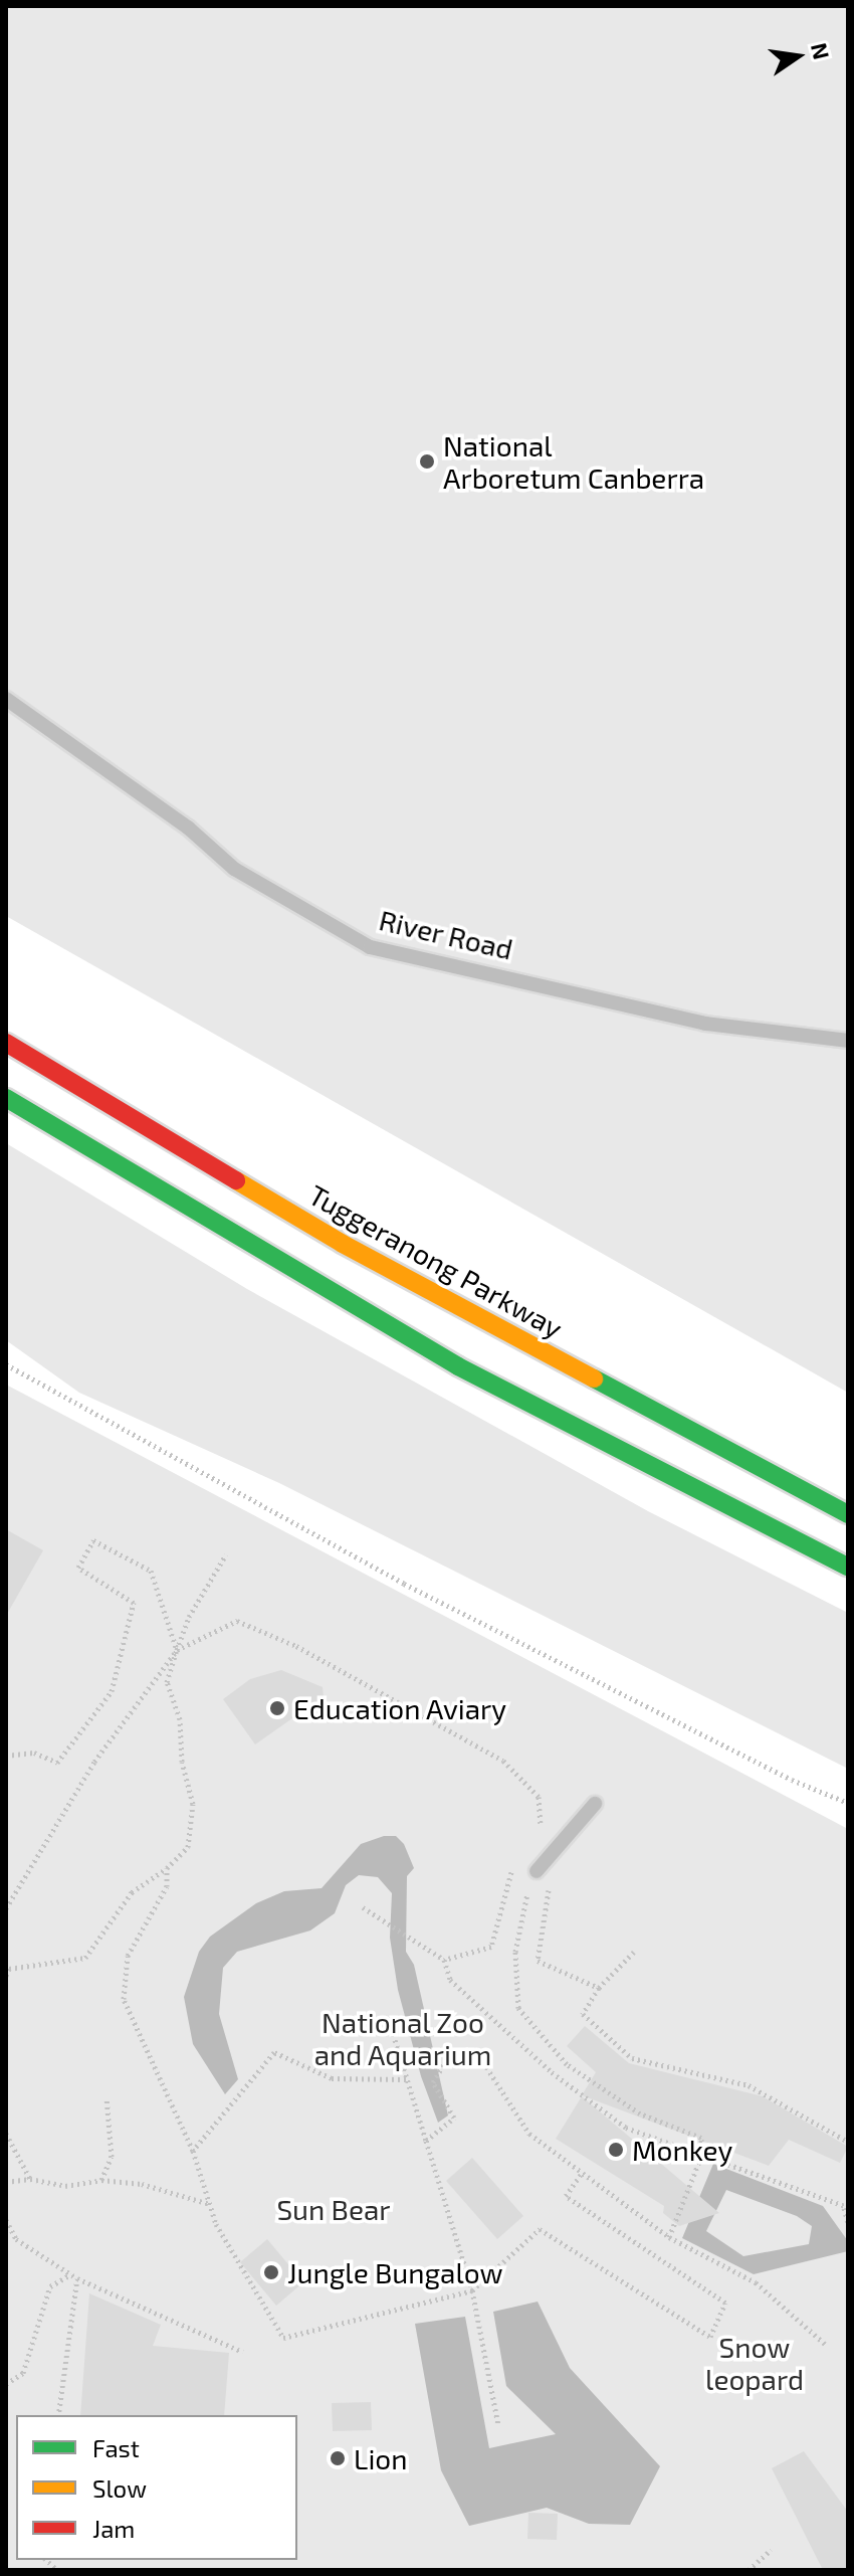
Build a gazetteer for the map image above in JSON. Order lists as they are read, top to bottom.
{
  "streets": {
    "highway": ["Tuggeranong Parkway"],
    "lane": ["River Road"]
  },
  "parks": ["National Zoo and Aquarium", "Sun Bear", "Snow leopard"],
  "places": [
    "National Arboretum Canberra",
    "Education Aviary",
    "Monkey",
    "Jungle Bungalow",
    "Lion"
  ],
  "legend": ["Fast", "Slow", "Jam"],
  "north": "right"
}
